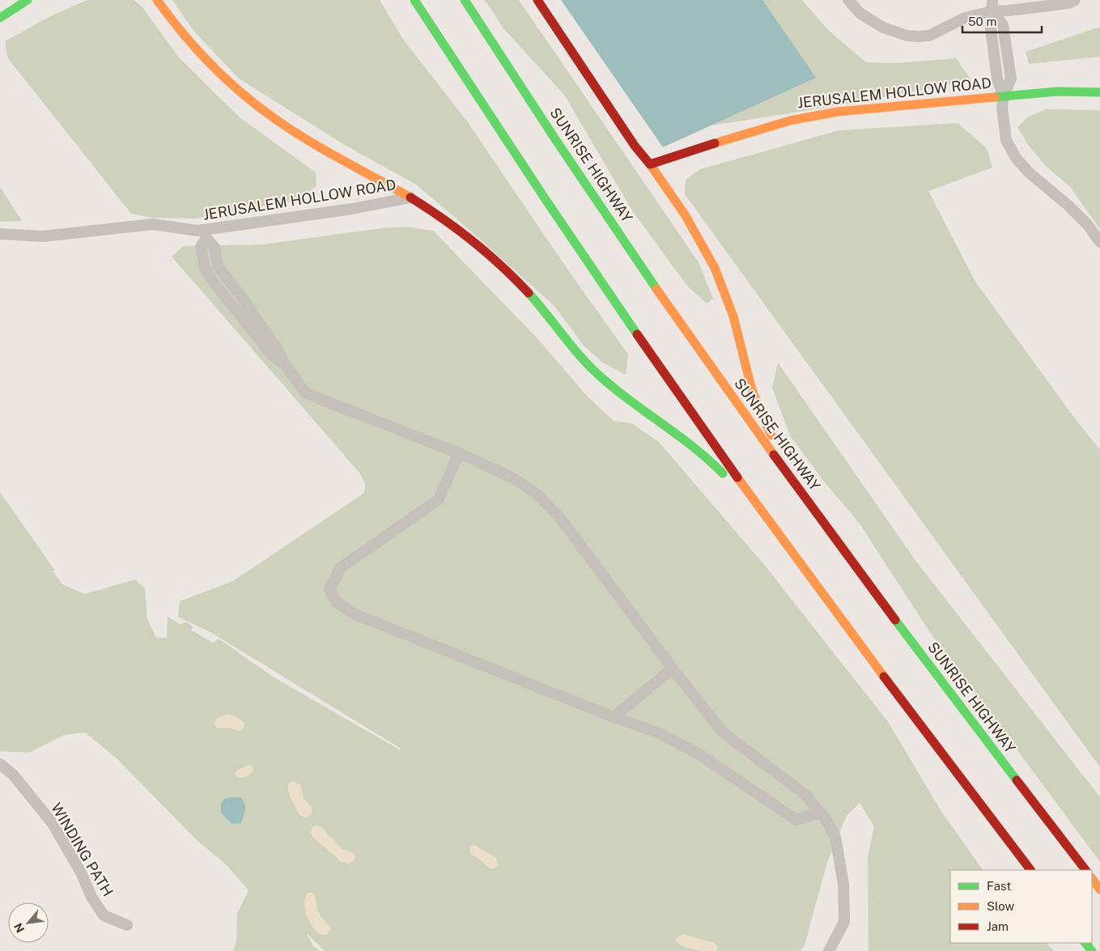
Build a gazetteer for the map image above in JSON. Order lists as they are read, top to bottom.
{
  "streets": {
    "main road": ["JERUSALEM HOLLOW ROAD", "SUNRISE HIGHWAY"],
    "street": ["WINDING PATH"]
  },
  "legend": ["Fast", "Slow", "Jam"],
  "scale_bar": "50 m",
  "north": "bottom left"
}
